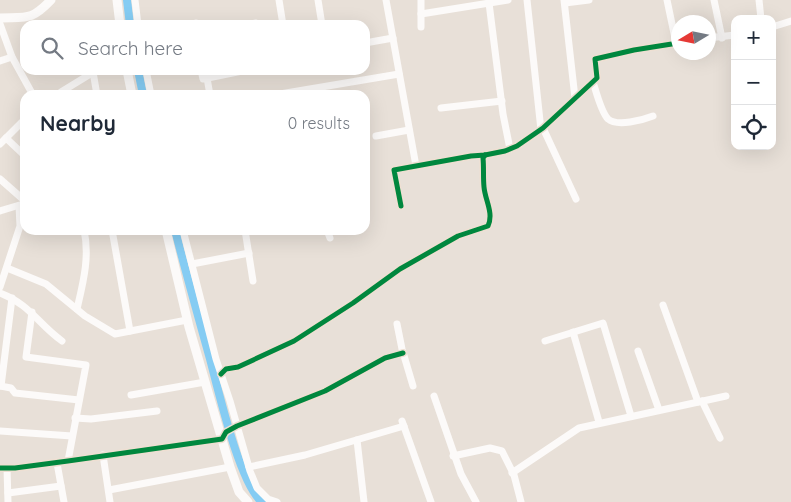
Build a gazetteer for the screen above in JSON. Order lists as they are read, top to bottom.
{
  "north": "left",
  "page": {
    "map_buttons": ["+", "−"],
    "search": "Search here",
    "heading": ["Nearby", "0 results"]
  }
}
